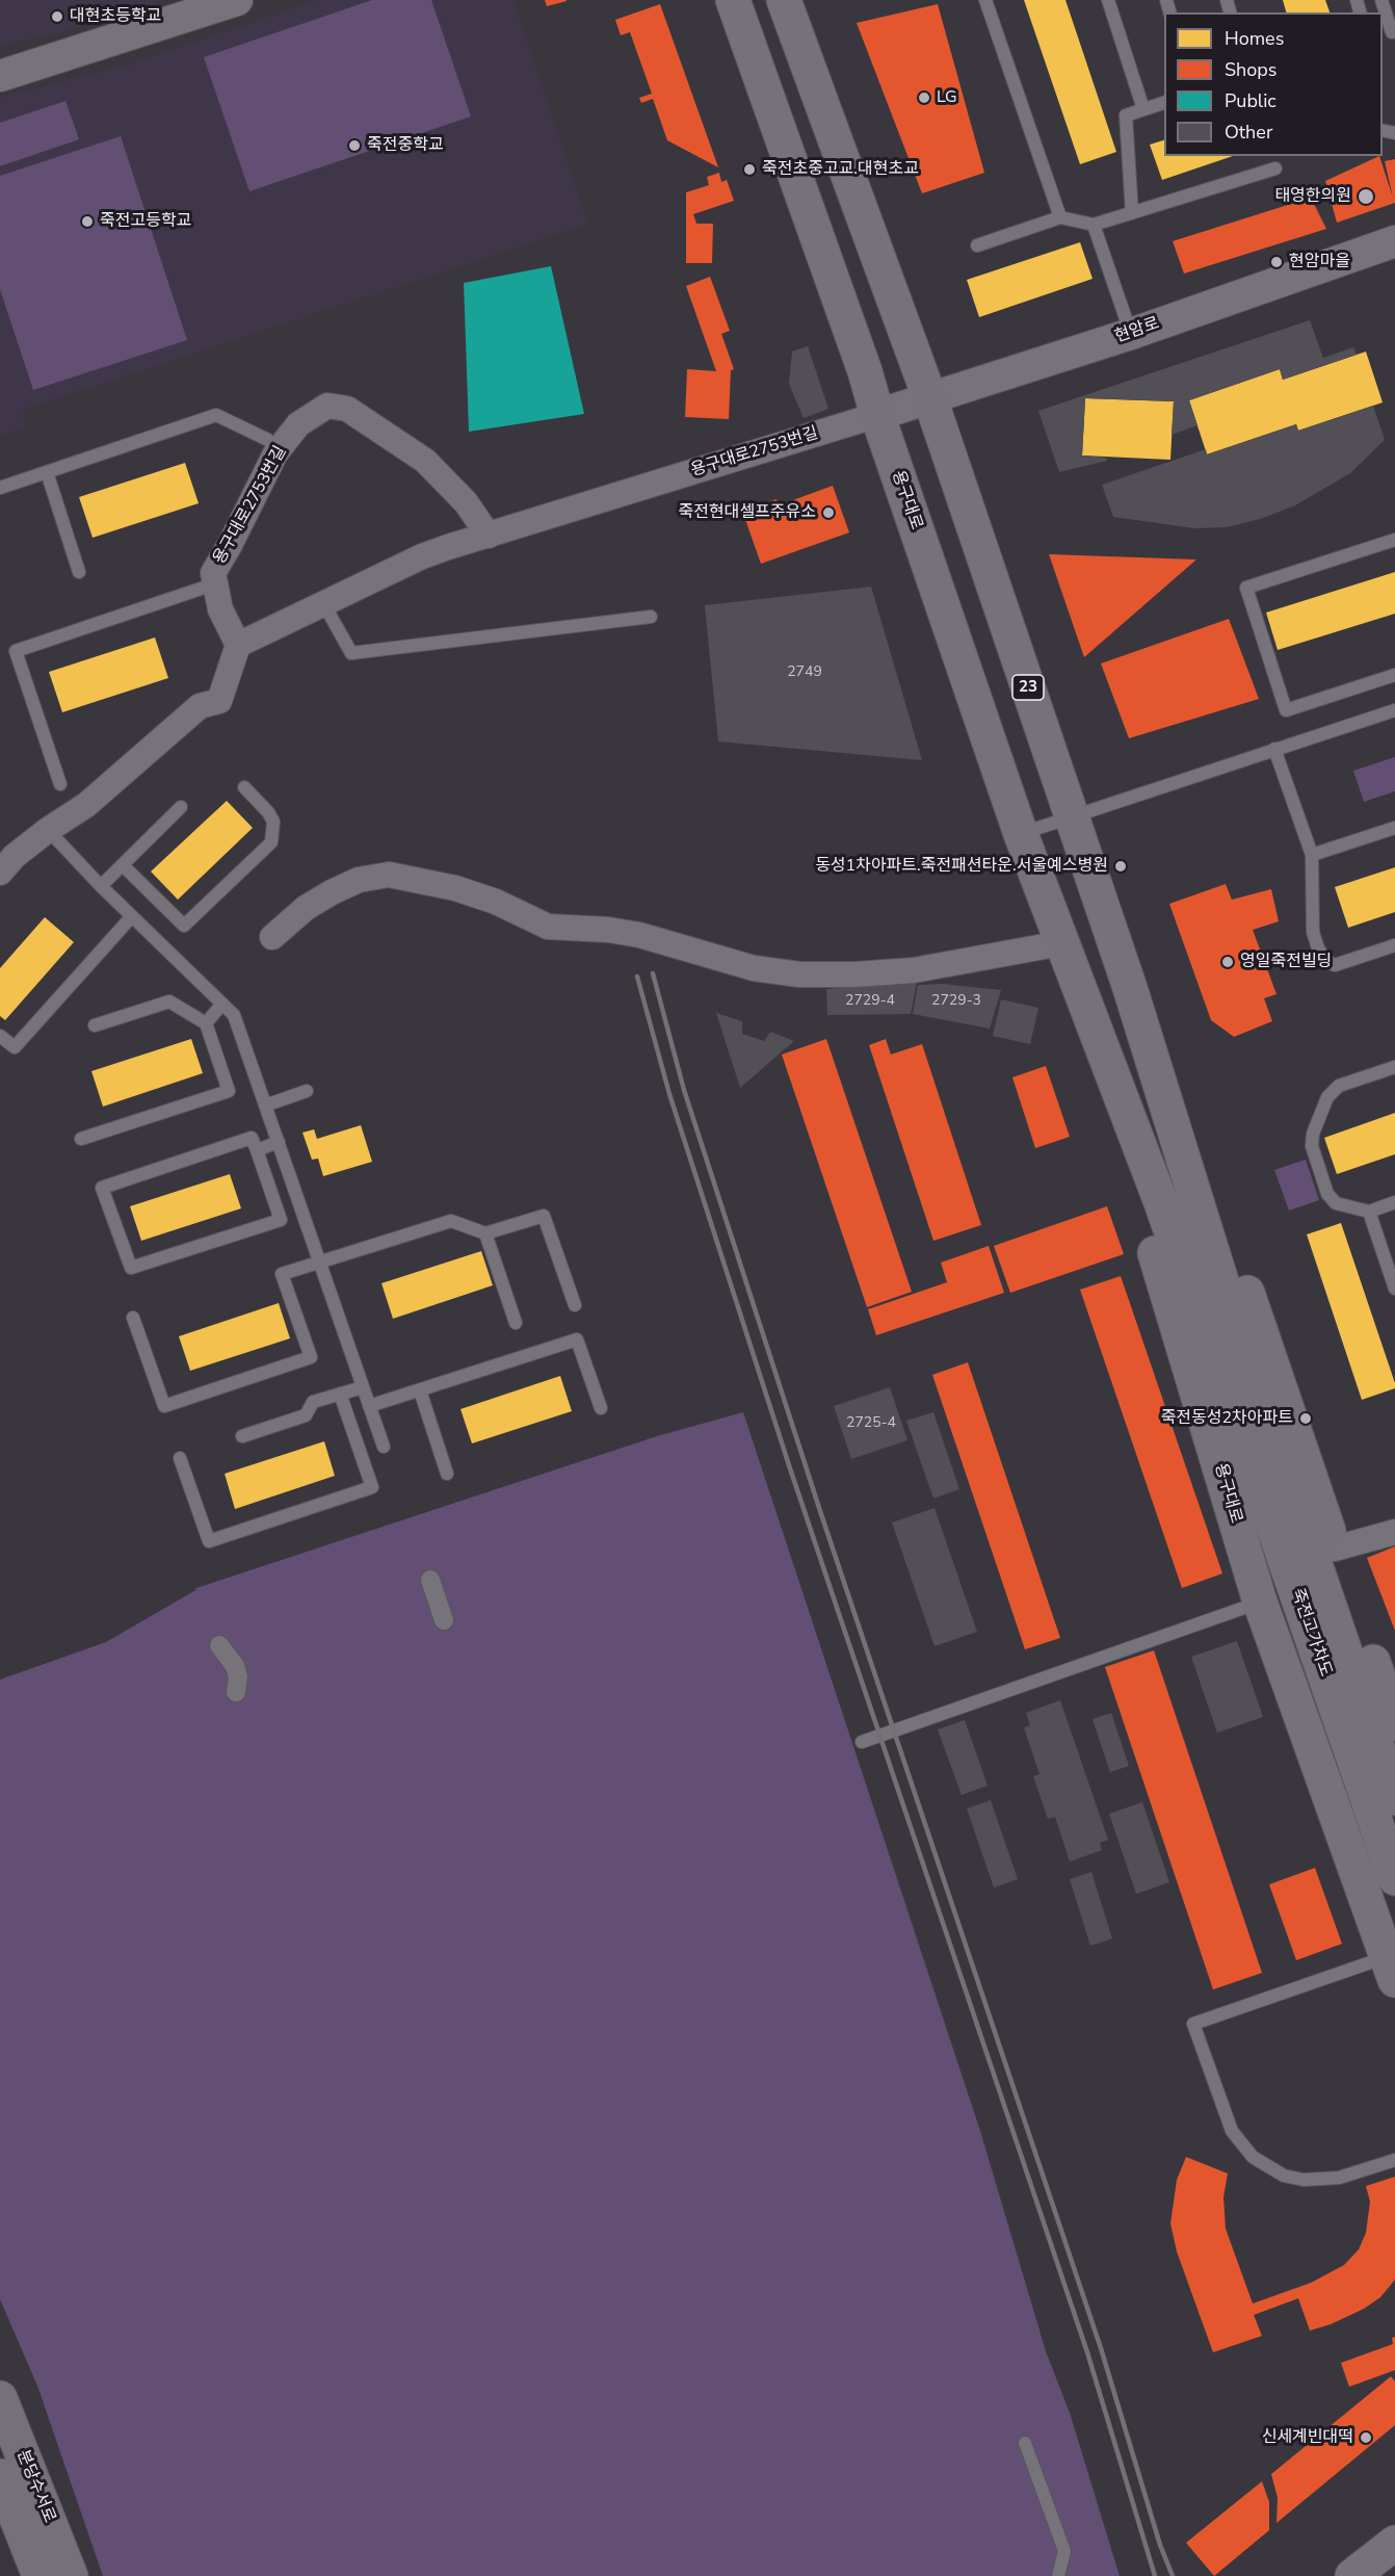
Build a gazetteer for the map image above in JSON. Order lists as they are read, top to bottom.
{
  "streets": {
    "highway": ["분당수서로"],
    "main road": ["용구대로", "23", "죽전고가차도"],
    "street": ["현암로", "용구대로2753번길"]
  },
  "crossings": [
    ["현암로", "용구대로2753번길"],
    ["현암로", "용구대로"],
    ["현암로", "23"],
    ["용구대로2753번길", "용구대로"],
    ["용구대로", "23"],
    ["용구대로", "죽전고가차도"],
    ["23", "죽전고가차도"]
  ],
  "places": [
    "대현초등학교",
    "LG",
    "죽전중학교",
    "죽전초중고교.대현초교",
    "태영한의원",
    "죽전고등학교",
    "현암마을",
    "죽전현대셀프주유소",
    "동성1차아파트.죽전패션타운.서울예스병원",
    "영일죽전빌딩",
    "죽전동성2차아파트",
    "신세계빈대떡"
  ],
  "house_numbers": [
    "2749",
    "2729-4",
    "2729-3",
    "2725-4"
  ],
  "legend": [
    "Homes",
    "Shops",
    "Public",
    "Other"
  ]
}
